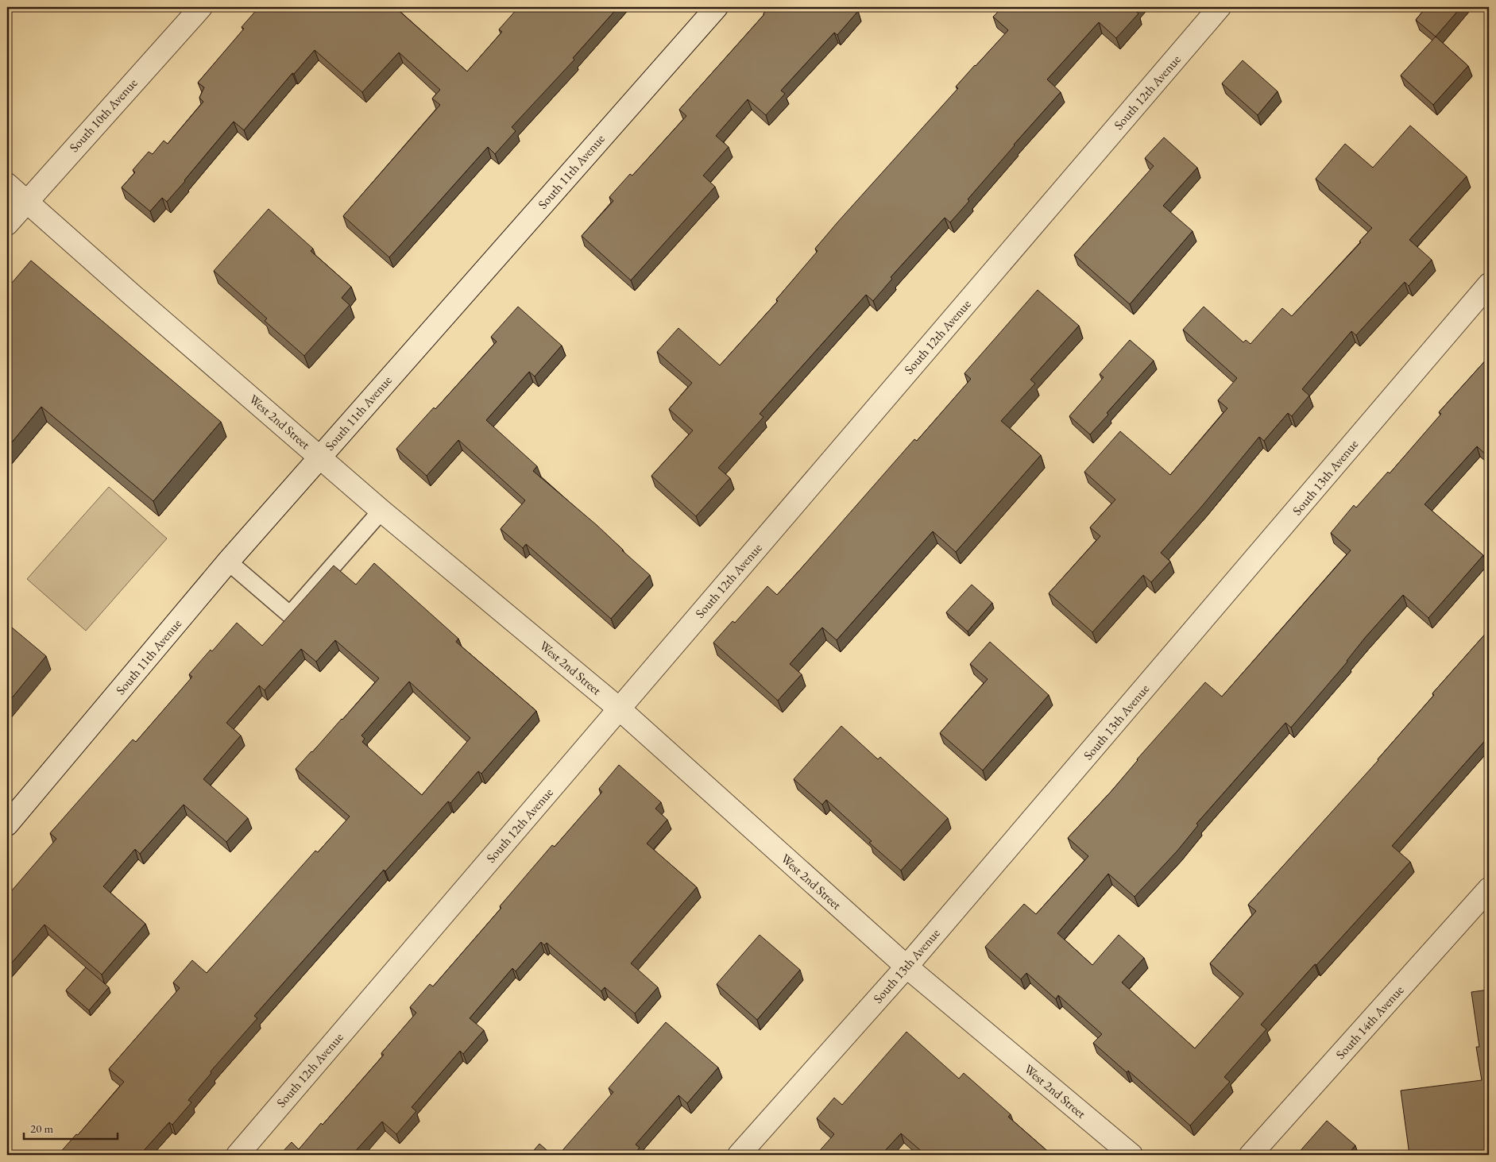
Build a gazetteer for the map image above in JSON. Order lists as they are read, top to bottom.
{
  "streets": {
    "street": [
      "South 12th Avenue",
      "South 10th Avenue",
      "South 11th Avenue",
      "West 2nd Street",
      "South 13th Avenue",
      "South 14th Avenue"
    ]
  },
  "crossings": [
    ["South 12th Avenue", "West 2nd Street"],
    ["South 10th Avenue", "West 2nd Street"],
    ["South 11th Avenue", "West 2nd Street"],
    ["West 2nd Street", "South 13th Avenue"]
  ],
  "scale_bar": "20 m"
}
